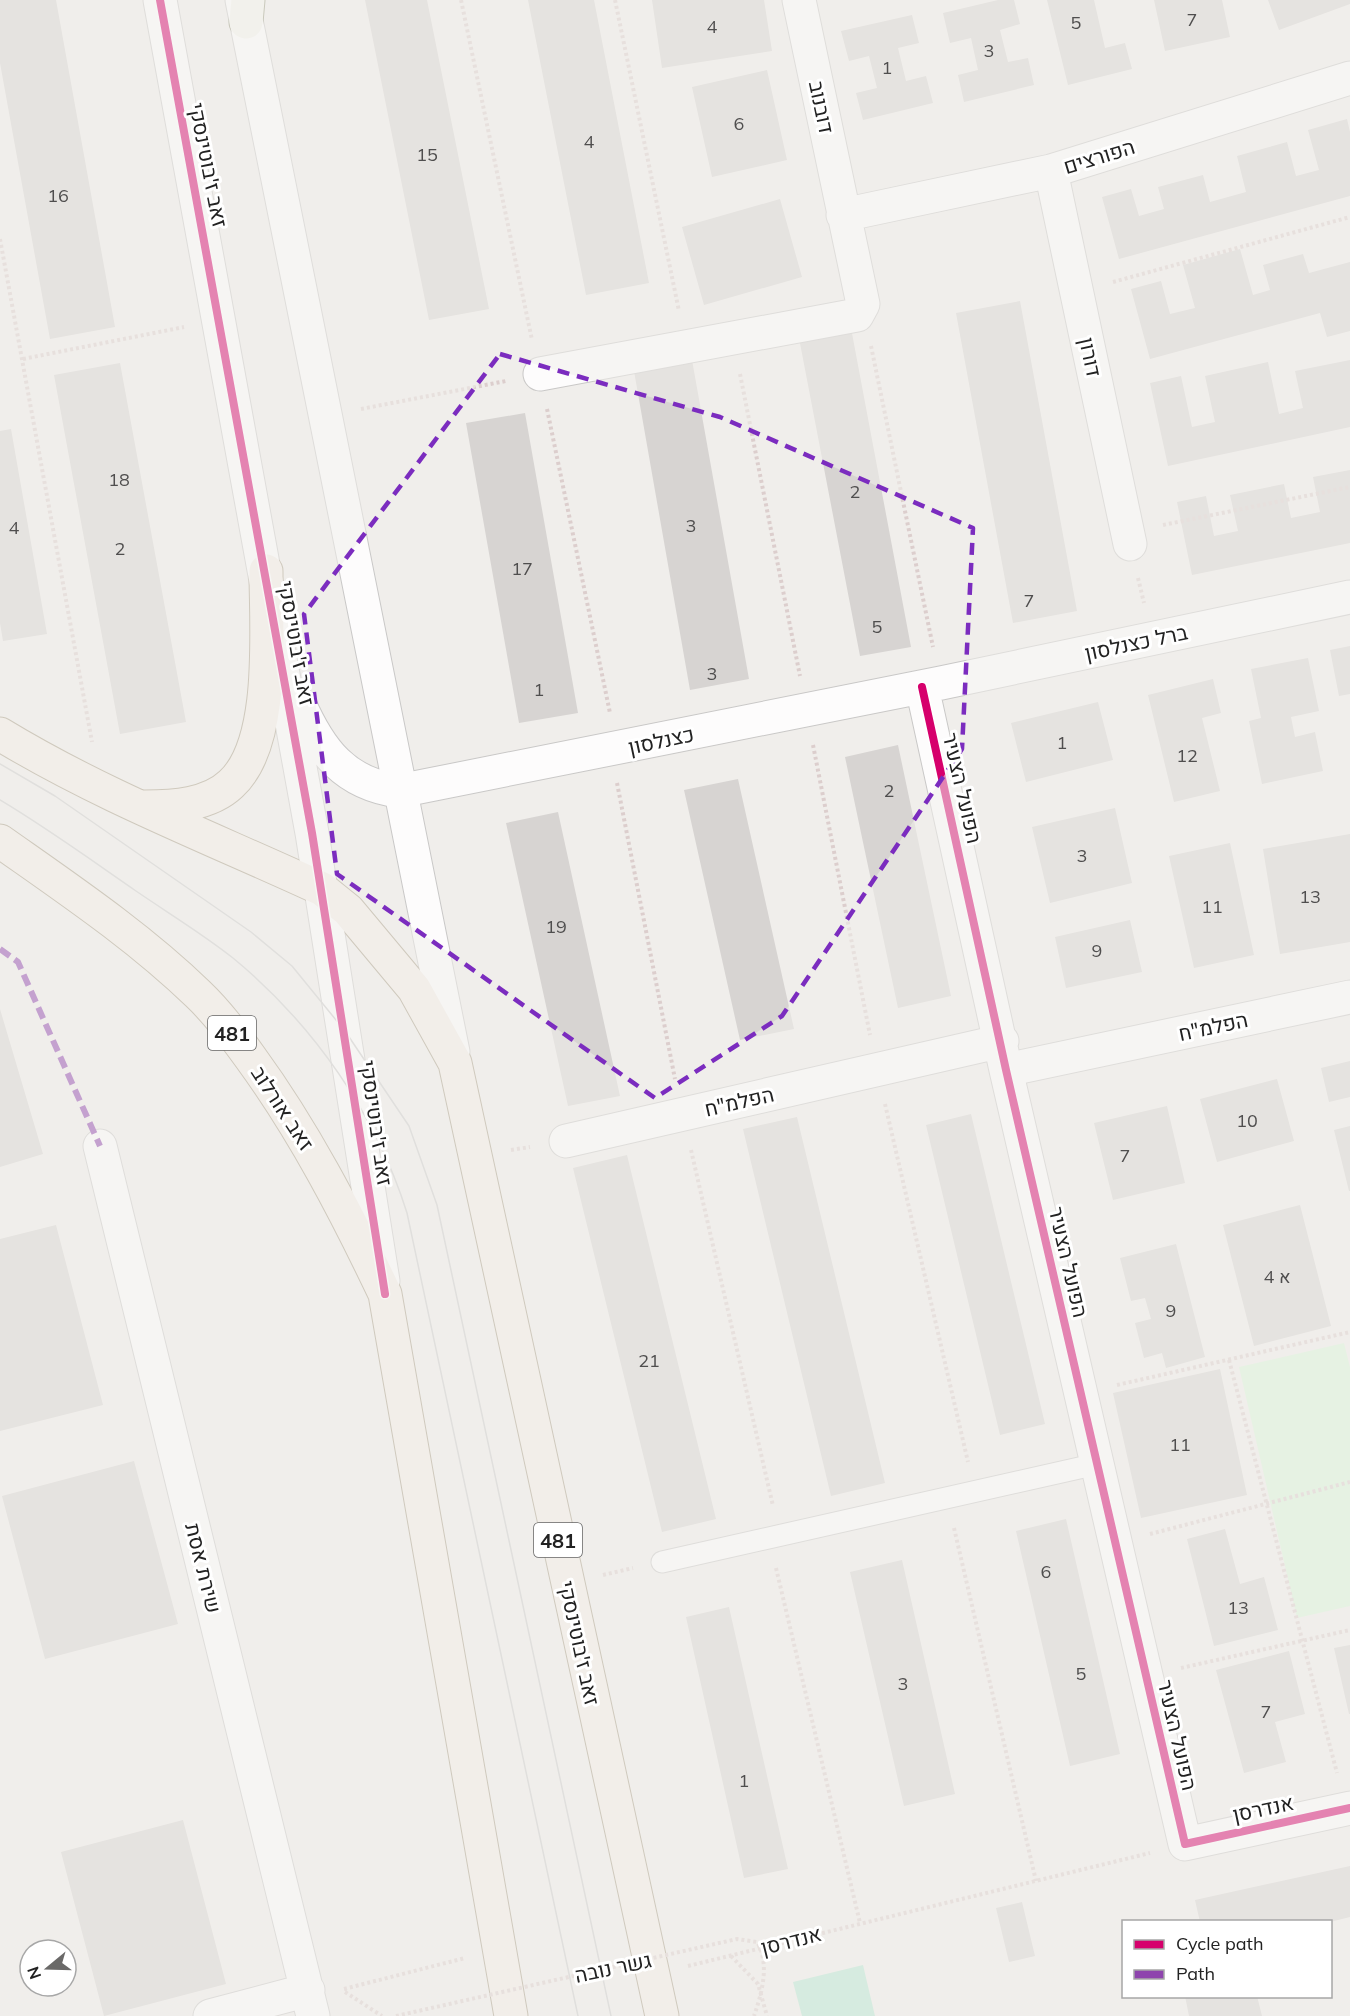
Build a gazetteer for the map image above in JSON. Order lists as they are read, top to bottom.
{
  "streets": {
    "main road": ["זאב ז'בוטינסקי", "481", "זאב אורלוב"],
    "street": [
      "דובנוב",
      "הפורצים",
      "דורון",
      "ברל כצנלסון",
      "כצנלסון",
      "הפועל הצעיר",
      "הפלמ\"ח",
      "שירת אסת",
      "אנדרסן"
    ],
    "path": ["גשר נובה"]
  },
  "crossings": [
    ["דובנוב", "הפורצים"],
    ["הפורצים", "דורון"],
    ["זאב ז'בוטינסקי", "כצנלסון"],
    ["זאב ז'בוטינסקי", "481"],
    ["זאב ז'בוטינסקי", "זאב אורלוב"],
    ["זאב ז'בוטינסקי", "אנדרסן"],
    ["ברל כצנלסון", "כצנלסון"],
    ["ברל כצנלסון", "הפועל הצעיר"],
    ["כצנלסון", "הפועל הצעיר"],
    ["הפועל הצעיר", "הפלמ\"ח"],
    ["הפועל הצעיר", "אנדרסן"]
  ],
  "house_numbers": [
    "7",
    "5",
    "4",
    "3",
    "1",
    "6",
    "4",
    "15",
    "16",
    "18",
    "2",
    "3",
    "4",
    "2",
    "17",
    "7",
    "5",
    "3",
    "1",
    "1",
    "12",
    "2",
    "3",
    "13",
    "11",
    "19",
    "9",
    "10",
    "7",
    "4 א",
    "9",
    "21",
    "11",
    "6",
    "13",
    "5",
    "3",
    "7",
    "1"
  ],
  "legend": ["Cycle path", "Path"],
  "north": "left"
}
